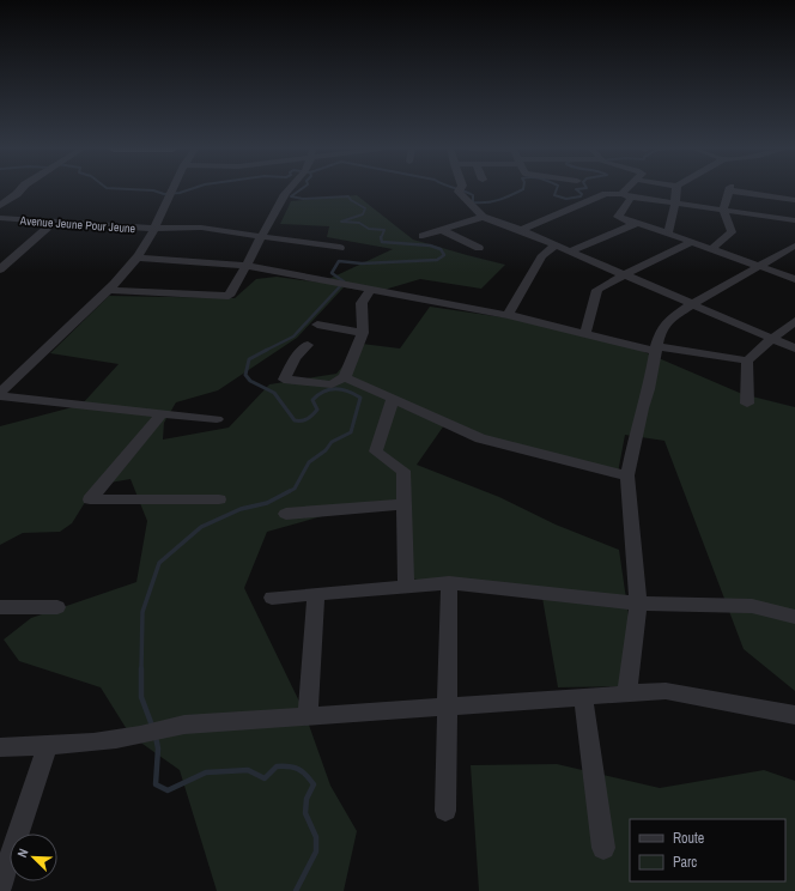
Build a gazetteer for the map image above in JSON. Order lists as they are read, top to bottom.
{
  "streets": {
    "street": ["Avenue Jeune Pour Jeune"]
  },
  "legend": ["Route", "Parc"],
  "north": "top left"
}
